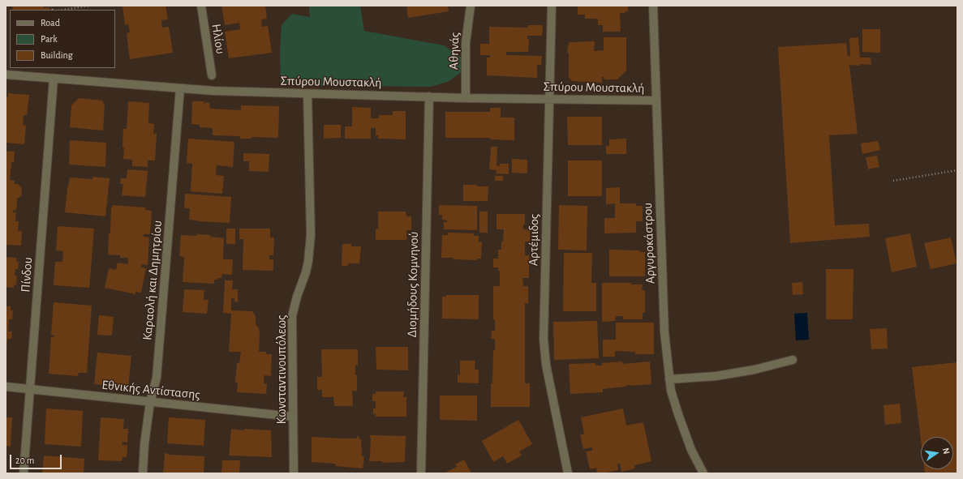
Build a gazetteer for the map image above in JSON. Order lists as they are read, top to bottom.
{
  "streets": {
    "street": [
      "Ηλίου",
      "Αθηνάς",
      "Σπύρου Μουστακλή",
      "Αρτέμιδος",
      "Αργυροκάστρου",
      "Πίνδου",
      "Καραολή και Δημητρίου",
      "Διομήδους Κομνηνού",
      "Κωνσταντινουπόλεως",
      "Εθνικής Αντίστασης"
    ]
  },
  "crossings": [
    ["Αθηνάς", "Σπύρου Μουστακλή"],
    ["Σπύρου Μουστακλή", "Αρτέμιδος"],
    ["Σπύρου Μουστακλή", "Αργυροκάστρου"],
    ["Σπύρου Μουστακλή", "Πίνδου"],
    ["Σπύρου Μουστακλή", "Καραολή και Δημητρίου"],
    ["Σπύρου Μουστακλή", "Διομήδους Κομνηνού"],
    ["Σπύρου Μουστακλή", "Κωνσταντινουπόλεως"],
    ["Πίνδου", "Εθνικής Αντίστασης"],
    ["Καραολή και Δημητρίου", "Εθνικής Αντίστασης"],
    ["Κωνσταντινουπόλεως", "Εθνικής Αντίστασης"]
  ],
  "legend": ["Road", "Park", "Building"],
  "scale_bar": "20 m",
  "north": "right"
}
